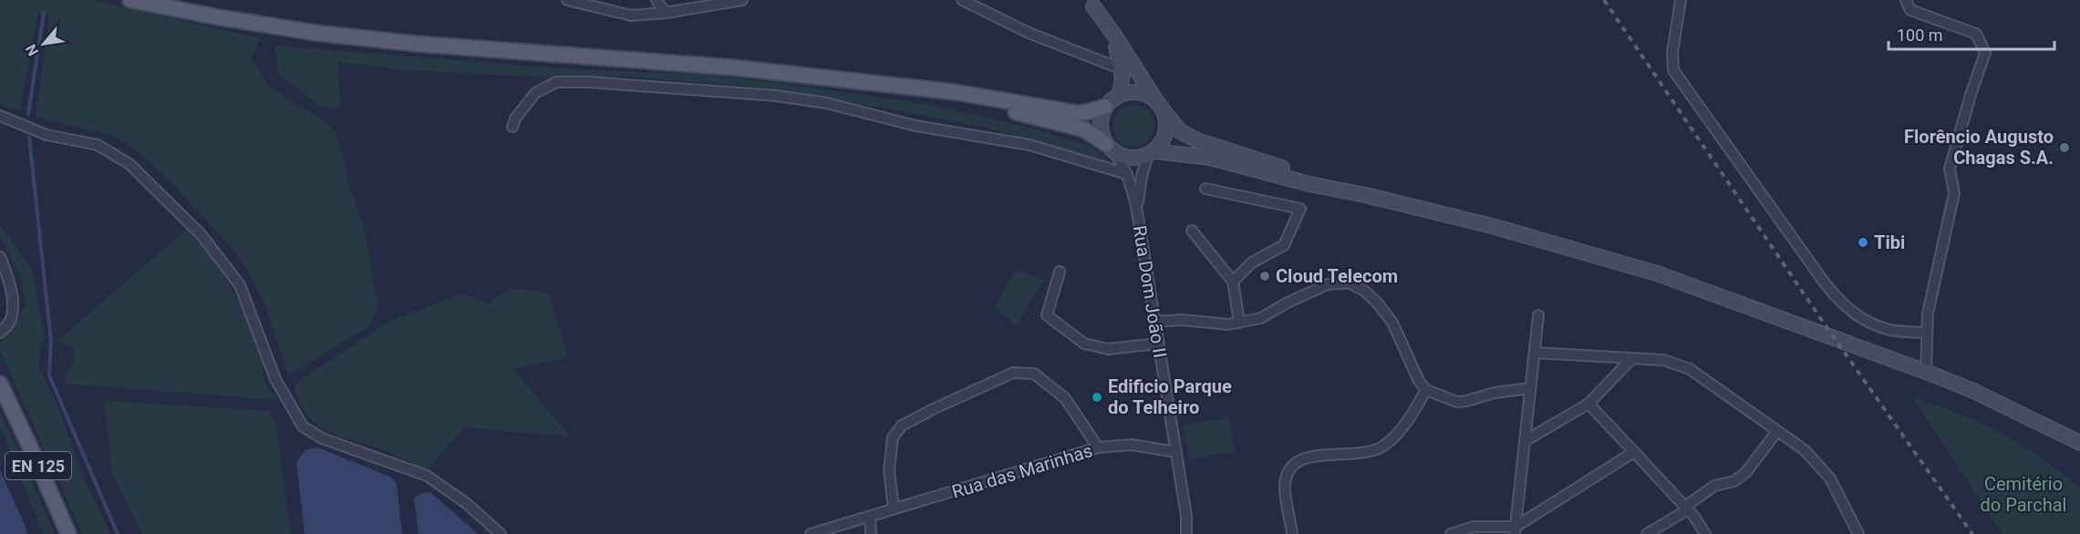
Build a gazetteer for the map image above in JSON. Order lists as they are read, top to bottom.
{
  "streets": {
    "main road": ["EN 125"],
    "street": ["Rua Dom João II", "Rua das Marinhas"]
  },
  "crossings": [
    ["Rua Dom João II", "Rua das Marinhas"]
  ],
  "parks": ["Cemitério do Parchal"],
  "places": [
    "Florêncio Augusto Chagas S.A.",
    "Tibi",
    "Cloud Telecom",
    "Edificio Parque do Telheiro"
  ],
  "scale_bar": "100 m",
  "north": "bottom left"
}
